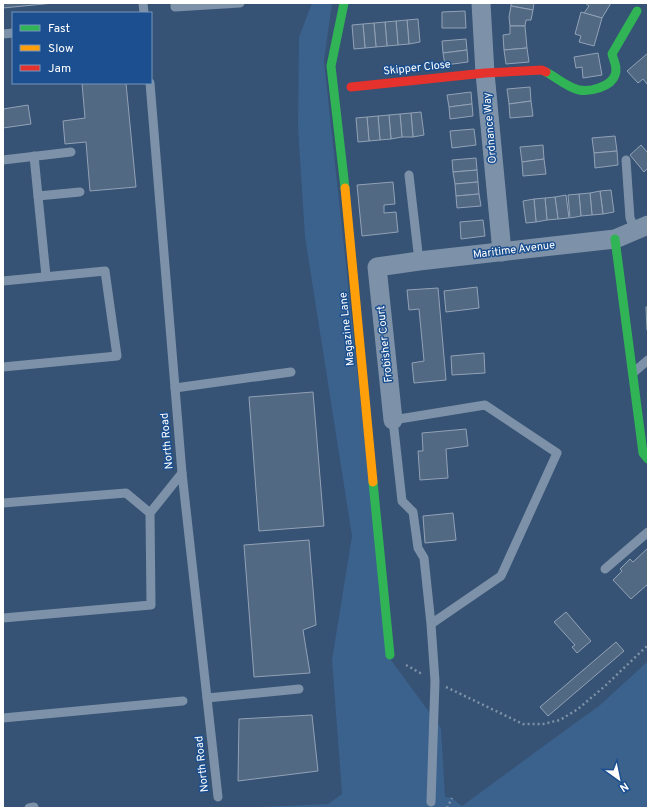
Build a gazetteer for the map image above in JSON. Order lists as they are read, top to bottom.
{
  "streets": {
    "street": [
      "Skipper Close",
      "Ordnance Way",
      "Maritime Avenue",
      "Magazine Lane",
      "Frobisher Court"
    ],
    "lane": ["North Road"]
  },
  "crossings": [
    ["Skipper Close", "Ordnance Way"],
    ["Ordnance Way", "Maritime Avenue"],
    ["Maritime Avenue", "Frobisher Court"]
  ],
  "legend": ["Fast", "Slow", "Jam"],
  "north": "bottom right"
}
